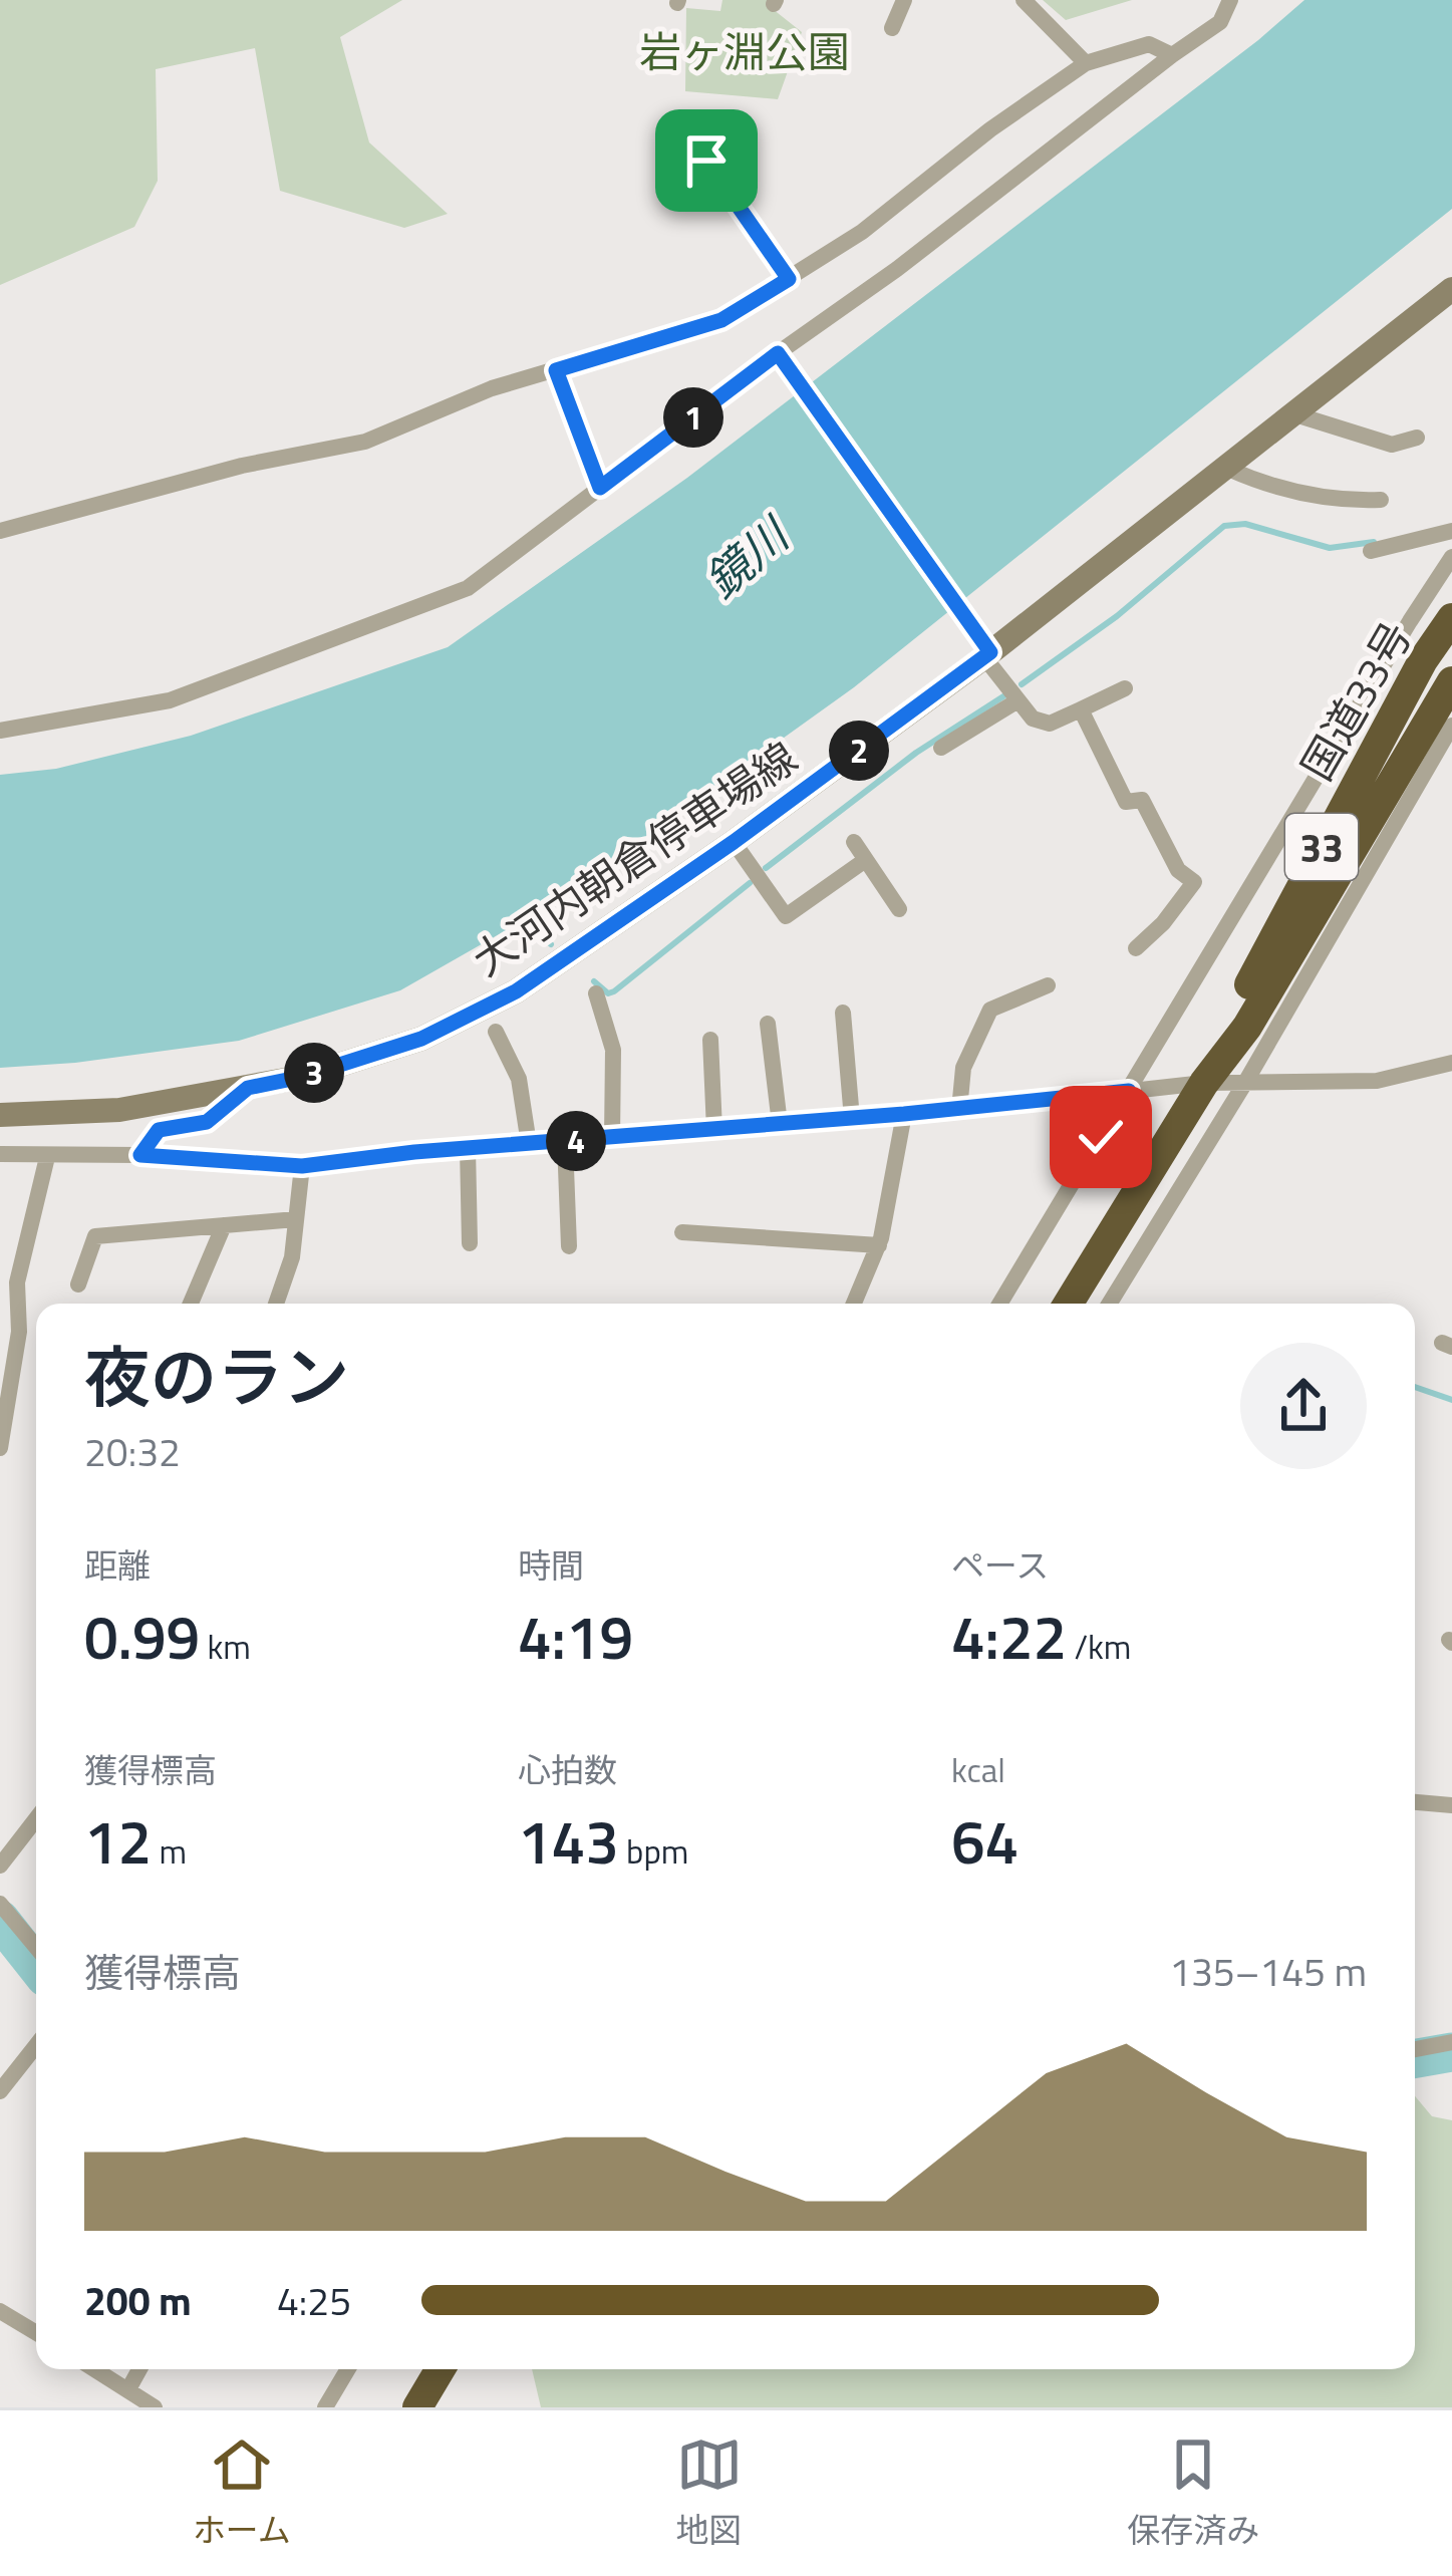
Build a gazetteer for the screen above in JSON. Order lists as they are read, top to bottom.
{
  "streets": {
    "highway": ["国道33号", "33"],
    "main road": ["大河内朝倉停車場線"]
  },
  "water": ["鏡川"],
  "parks": ["岩ヶ淵公園"],
  "page": {
    "pins": [
      "1",
      "2",
      "3",
      "4"
    ],
    "heading": ["夜のラン", "20:32"],
    "stats": [
      ["距離", "0.99 km"],
      ["時間", "4:19"],
      ["ペース", "4:22 /km"],
      ["獲得標高", "12 m"],
      ["心拍数", "143 bpm"],
      ["kcal", "64"]
    ],
    "chart": ["獲得標高", "135–145 m"],
    "list": [
      {
        "name": "200 m",
        "note": "4:25"
      }
    ],
    "tabs": ["ホーム", "地図", "保存済み"]
  }
}
